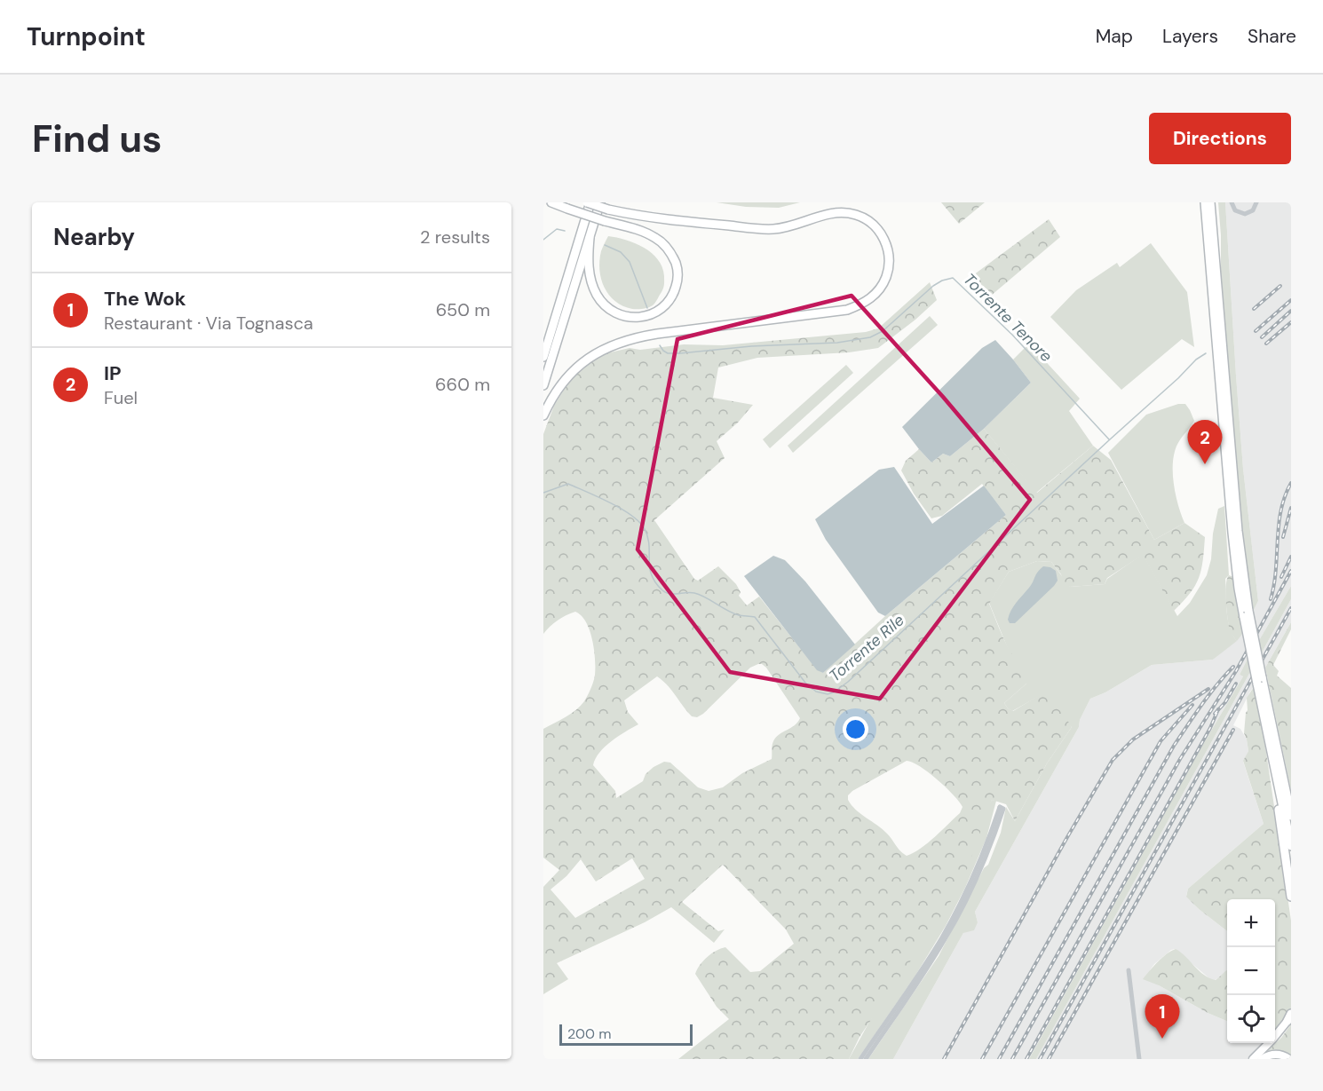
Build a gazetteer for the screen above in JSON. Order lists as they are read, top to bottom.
{
  "water": ["Torrente Tenore", "Torrente Rile"],
  "scale_bar": "200 m",
  "page": {
    "header": "Turnpoint",
    "nav": ["Map", "Layers", "Share"],
    "buttons": "Directions",
    "title": "Find us",
    "heading": ["Nearby", "2 results"],
    "list": [
      {
        "mark": "1",
        "name": "The Wok",
        "note": "Restaurant · Via Tognasca",
        "value": "650 m"
      },
      {
        "mark": "2",
        "name": "IP",
        "note": "Fuel",
        "value": "660 m"
      }
    ],
    "pins": ["2", "1"],
    "map_buttons": ["+", "−"],
    "scale": "200 m"
  }
}
